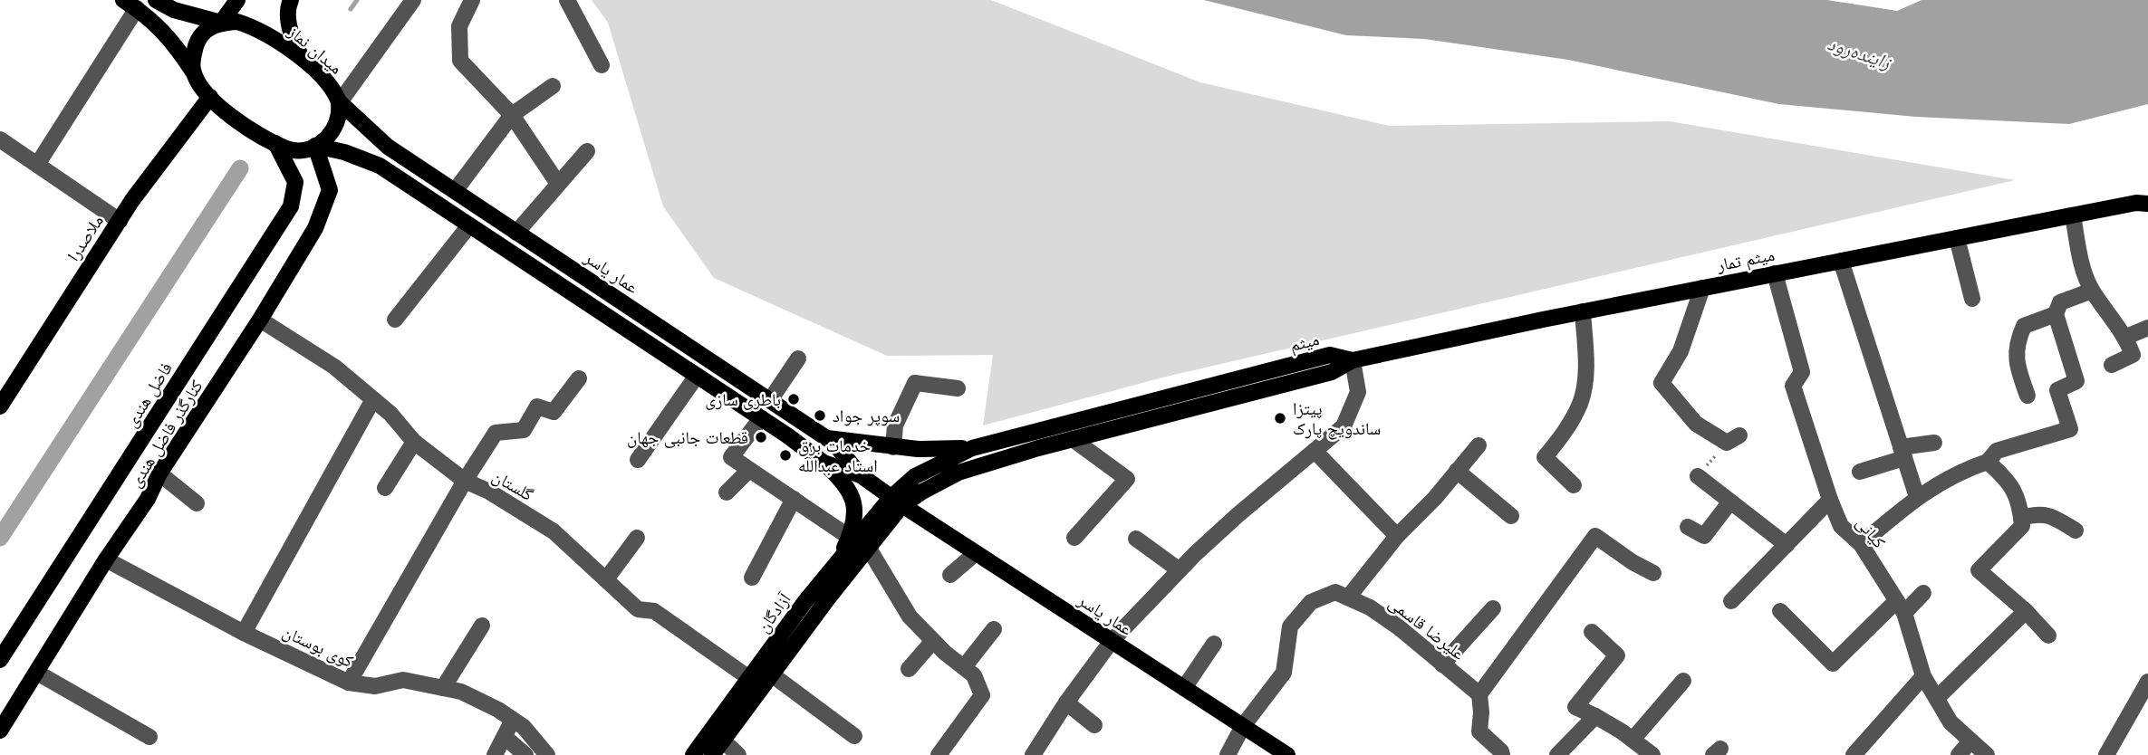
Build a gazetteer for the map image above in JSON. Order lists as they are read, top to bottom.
{
  "streets": {
    "main road": [
      "میدان نماز",
      "ملاصدرا",
      "میثم تمار",
      "عمار یاسر",
      "میثم",
      "فاضل هندی",
      "کنارگذر فاضل هندی",
      "آزادگان"
    ],
    "street": [
      "گلستان",
      "کیانی",
      "علیرضا قاسمی",
      "کوی بوستان"
    ]
  },
  "crossings": [
    ["میدان نماز", "ملاصدرا"],
    ["میدان نماز", "عمار یاسر"],
    ["میدان نماز", "فاضل هندی"],
    ["میدان نماز", "کنارگذر فاضل هندی"],
    ["ملاصدرا", "عمار یاسر"],
    ["ملاصدرا", "فاضل هندی"],
    ["ملاصدرا", "کنارگذر فاضل هندی"],
    ["میثم تمار", "میثم"],
    ["میثم تمار", "کیانی"],
    ["عمار یاسر", "میثم"],
    ["عمار یاسر", "فاضل هندی"],
    ["عمار یاسر", "کنارگذر فاضل هندی"],
    ["عمار یاسر", "آزادگان"],
    ["عمار یاسر", "علیرضا قاسمی"],
    ["میثم", "آزادگان"],
    ["فاضل هندی", "کنارگذر فاضل هندی"],
    ["کنارگذر فاضل هندی", "گلستان"],
    ["کنارگذر فاضل هندی", "کوی بوستان"],
    ["گلستان", "آزادگان"]
  ],
  "water": ["زاینده‌رود"],
  "places": [
    "باطری سازی",
    "سوپر جواد",
    "پیتزا ساندویچ پارک",
    "قطعات جانبی جهان",
    "خدمات برق استاد عبدالله"
  ]
}
